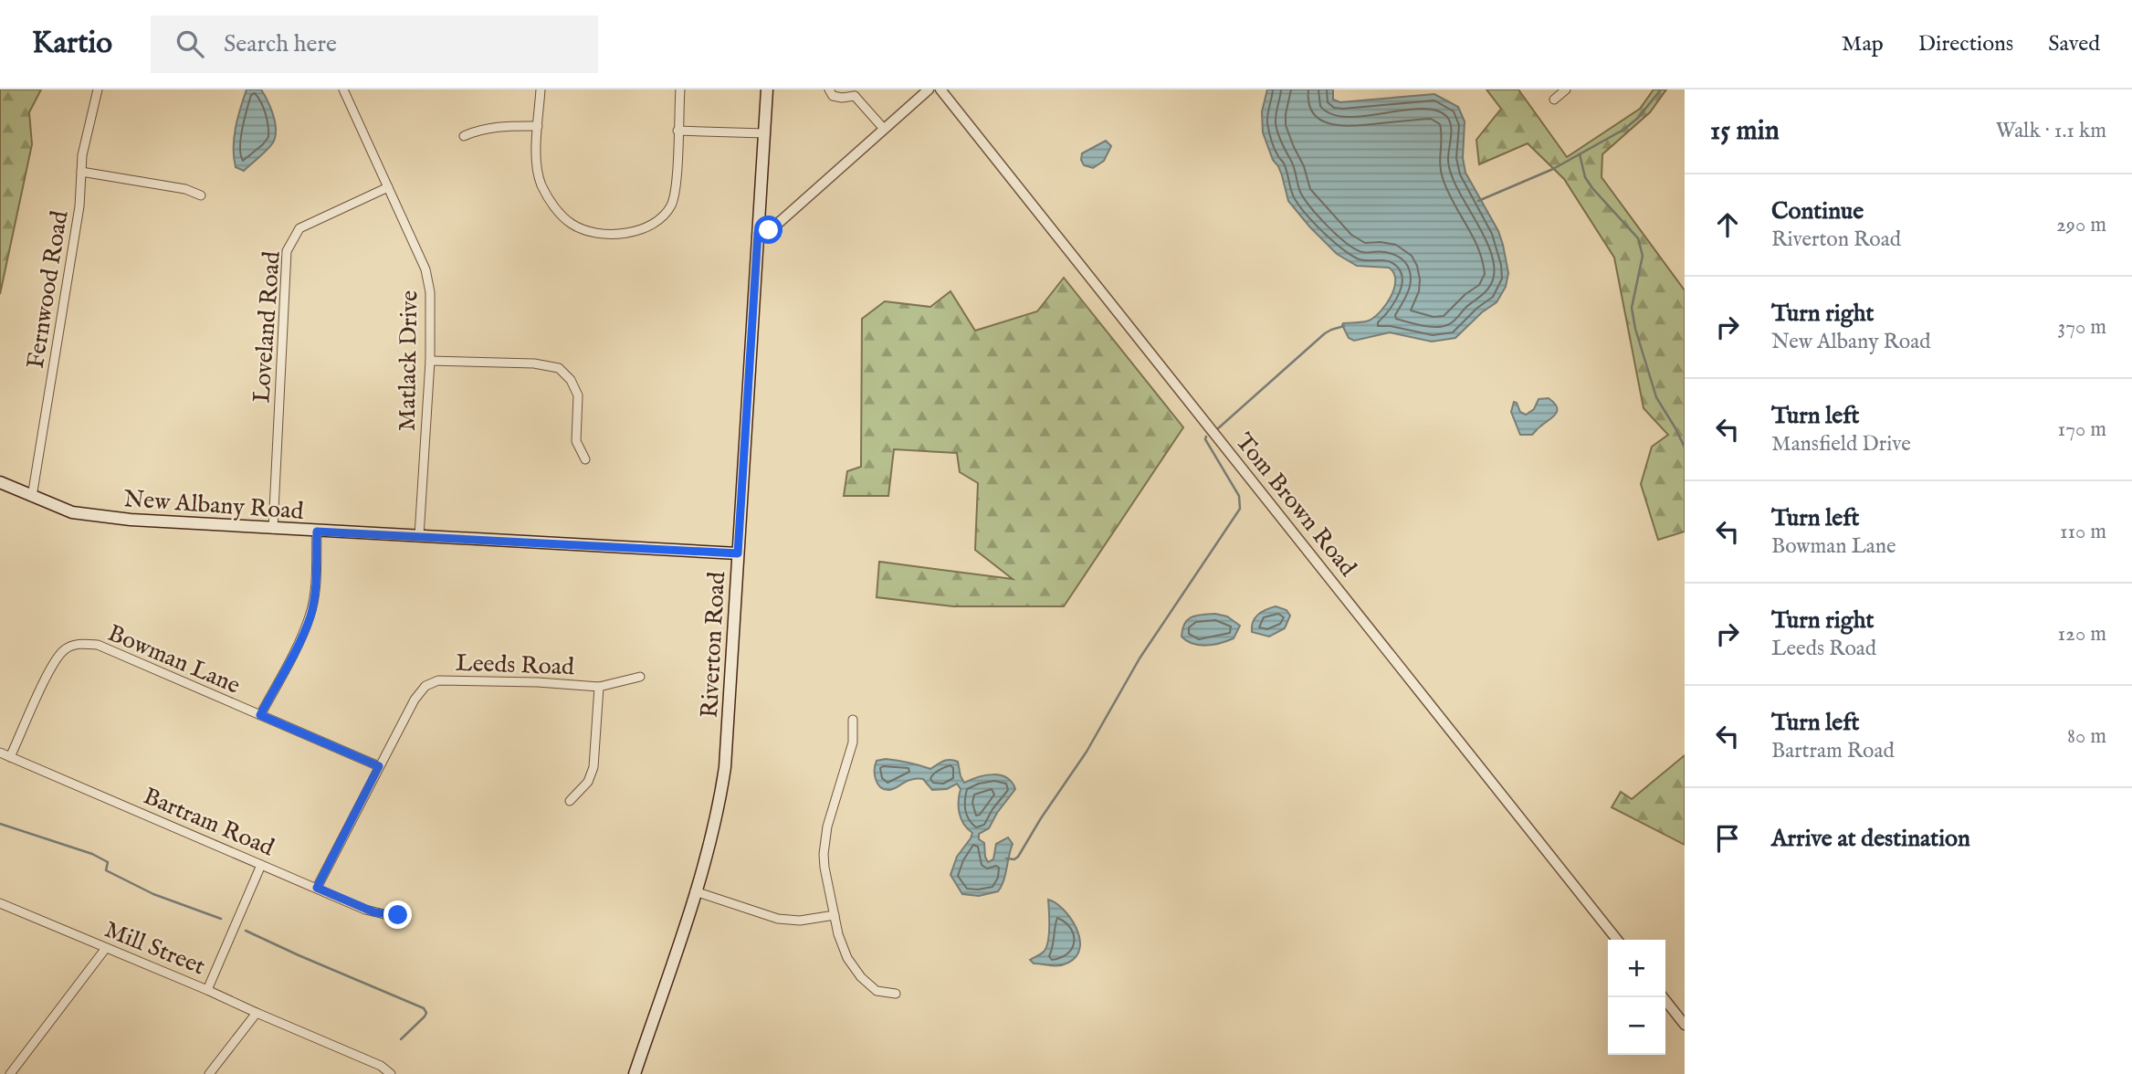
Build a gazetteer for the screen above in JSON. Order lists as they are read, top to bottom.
{
  "streets": {
    "main road": ["New Albany Road", "Riverton Road"],
    "street": [
      "Fernwood Road",
      "Loveland Road",
      "Matlack Drive",
      "Tom Brown Road",
      "Bowman Lane",
      "Leeds Road",
      "Bartram Road",
      "Mill Street"
    ]
  },
  "crossings": [
    ["Fernwood Road", "New Albany Road"],
    ["Loveland Road", "Matlack Drive"],
    ["Loveland Road", "New Albany Road"],
    ["Matlack Drive", "New Albany Road"],
    ["New Albany Road", "Riverton Road"],
    ["Bowman Lane", "Leeds Road"],
    ["Bowman Lane", "Bartram Road"],
    ["Leeds Road", "Bartram Road"],
    ["Bartram Road", "Mill Street"]
  ],
  "page": {
    "header": "Kartio",
    "search": "Search here",
    "nav": ["Map", "Directions", "Saved"],
    "heading": ["15 min", "Walk · 1.1 km"],
    "list": [
      ["Continue", "Riverton Road", "290 m"],
      ["Turn right", "New Albany Road", "370 m"],
      ["Turn left", "Mansfield Drive", "170 m"],
      ["Turn left", "Bowman Lane", "110 m"],
      ["Turn right", "Leeds Road", "120 m"],
      ["Turn left", "Bartram Road", "80 m"],
      "Arrive at destination"
    ],
    "map_buttons": ["+", "−"]
  }
}
